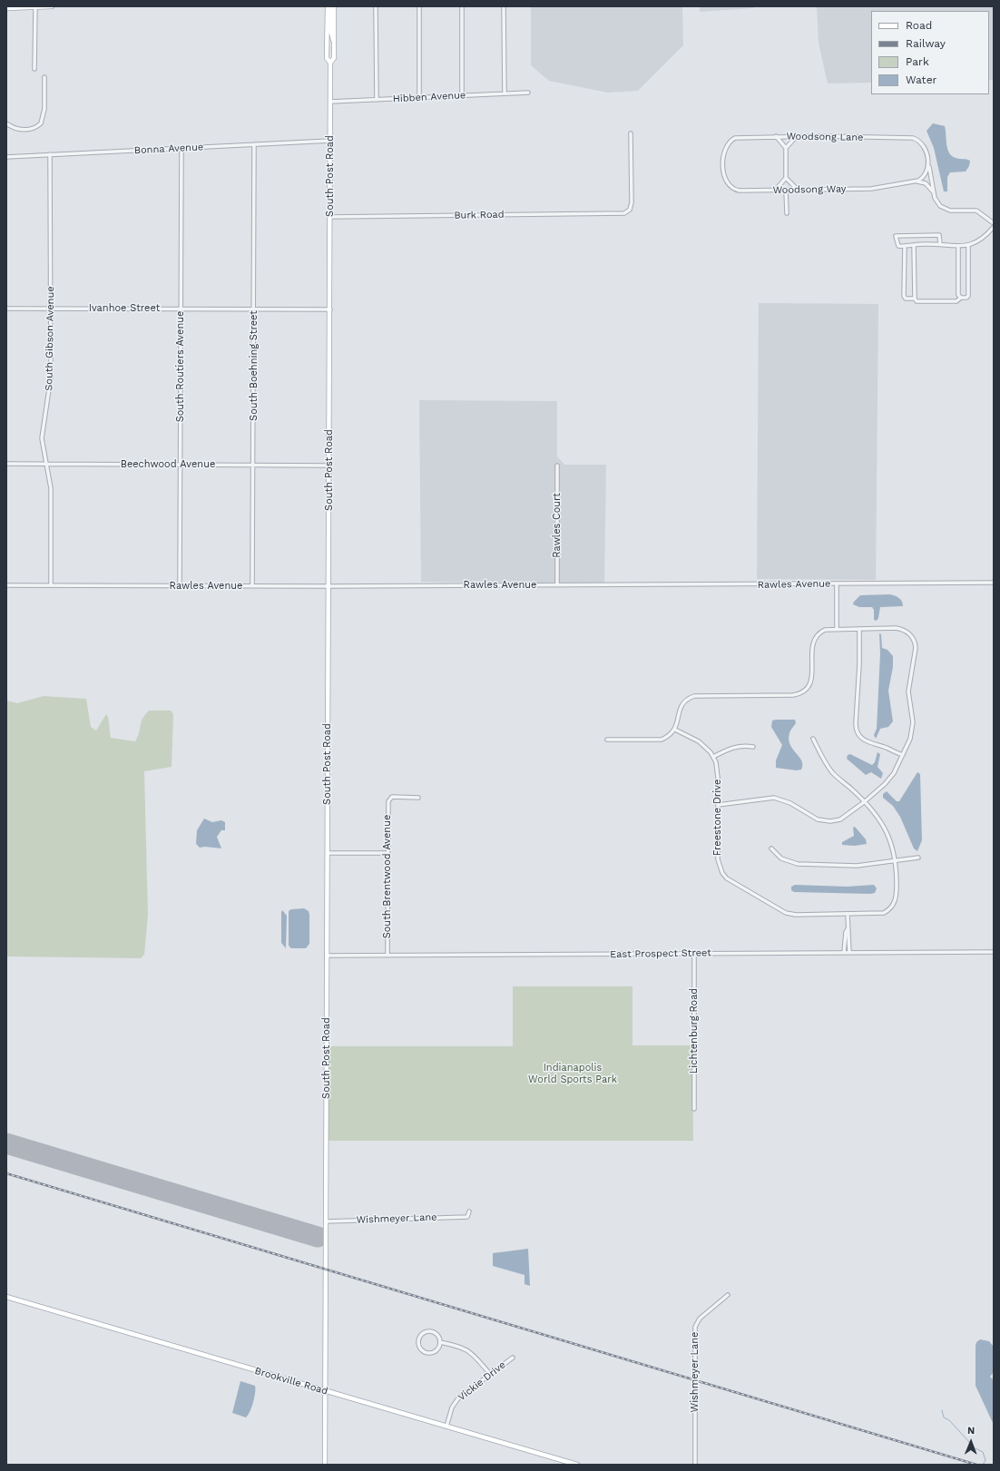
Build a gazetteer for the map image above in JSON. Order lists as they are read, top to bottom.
{
  "streets": {
    "main road": ["South Post Road", "Brookville Road"],
    "street": [
      "Hibben Avenue",
      "Woodsong Lane",
      "Bonna Avenue",
      "Woodsong Way",
      "Burk Road",
      "Ivanhoe Street",
      "South Gibson Avenue",
      "South Boehning Street",
      "South Routiers Avenue",
      "Beechwood Avenue",
      "Rawles Court",
      "Rawles Avenue",
      "Freestone Drive",
      "South Brentwood Avenue",
      "East Prospect Street",
      "Lichtenburg Road",
      "Wishmeyer Lane",
      "Vickie Drive"
    ]
  },
  "crossings": [
    ["Hibben Avenue", "South Post Road"],
    ["Woodsong Lane", "Woodsong Way"],
    ["Bonna Avenue", "South Post Road"],
    ["Bonna Avenue", "South Gibson Avenue"],
    ["Bonna Avenue", "South Boehning Street"],
    ["Bonna Avenue", "South Routiers Avenue"],
    ["South Post Road", "Burk Road"],
    ["South Post Road", "Ivanhoe Street"],
    ["South Post Road", "Beechwood Avenue"],
    ["South Post Road", "Rawles Avenue"],
    ["South Post Road", "East Prospect Street"],
    ["South Post Road", "Wishmeyer Lane"],
    ["South Post Road", "Brookville Road"],
    ["Ivanhoe Street", "South Gibson Avenue"],
    ["Ivanhoe Street", "South Boehning Street"],
    ["Ivanhoe Street", "South Routiers Avenue"],
    ["South Gibson Avenue", "Beechwood Avenue"],
    ["South Gibson Avenue", "Rawles Avenue"],
    ["South Boehning Street", "Beechwood Avenue"],
    ["South Boehning Street", "Rawles Avenue"],
    ["South Routiers Avenue", "Beechwood Avenue"],
    ["South Routiers Avenue", "Rawles Avenue"],
    ["Rawles Court", "Rawles Avenue"],
    ["South Brentwood Avenue", "East Prospect Street"],
    ["East Prospect Street", "Lichtenburg Road"],
    ["Brookville Road", "Vickie Drive"]
  ],
  "parks": ["Indianapolis World Sports Park"],
  "legend": [
    "Road",
    "Railway",
    "Park",
    "Water"
  ],
  "north": "top"
}
